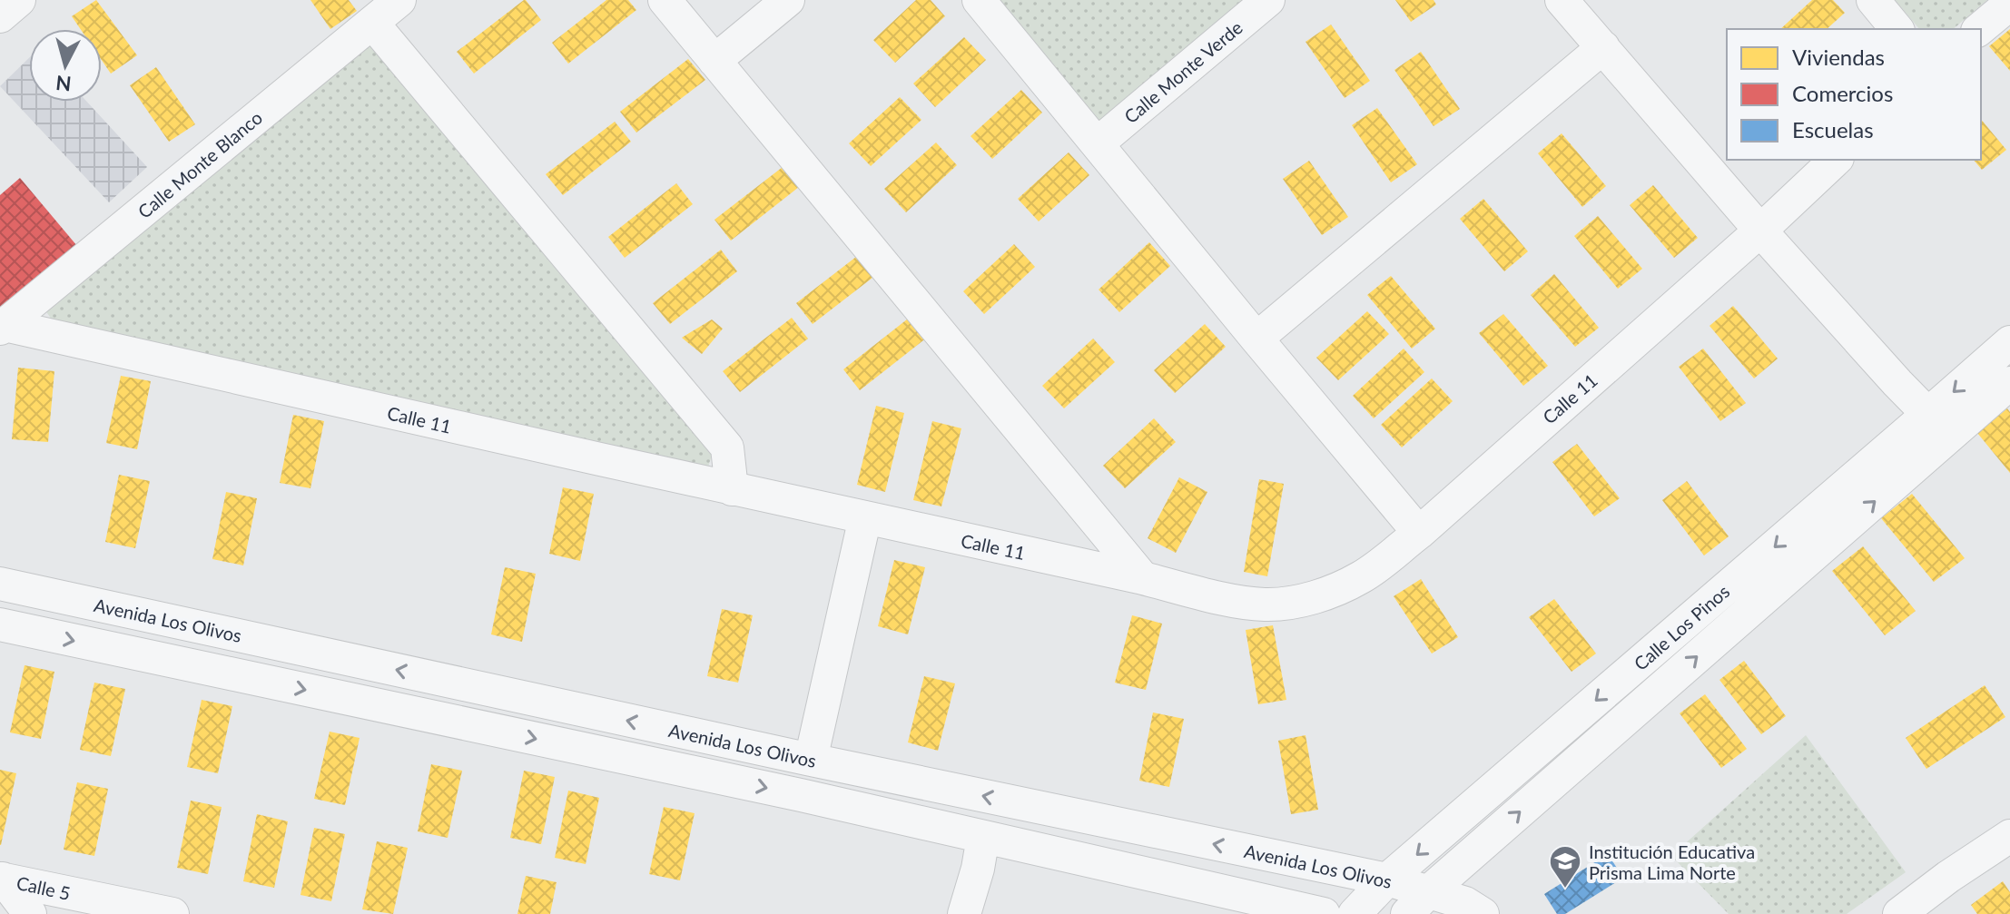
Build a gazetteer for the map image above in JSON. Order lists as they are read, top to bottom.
{
  "streets": {
    "street": [
      "Calle Monte Verde",
      "Calle Monte Blanco",
      "Calle 11",
      "Avenida Los Olivos",
      "Calle Los Pinos",
      "Calle 5"
    ]
  },
  "crossings": [
    ["Calle Monte Blanco", "Calle 11"],
    ["Avenida Los Olivos", "Calle Los Pinos"]
  ],
  "places": {
    "school or university": ["Institución Educativa Prisma Lima Norte"]
  },
  "legend": ["Viviendas", "Comercios", "Escuelas"],
  "north": "bottom"
}
